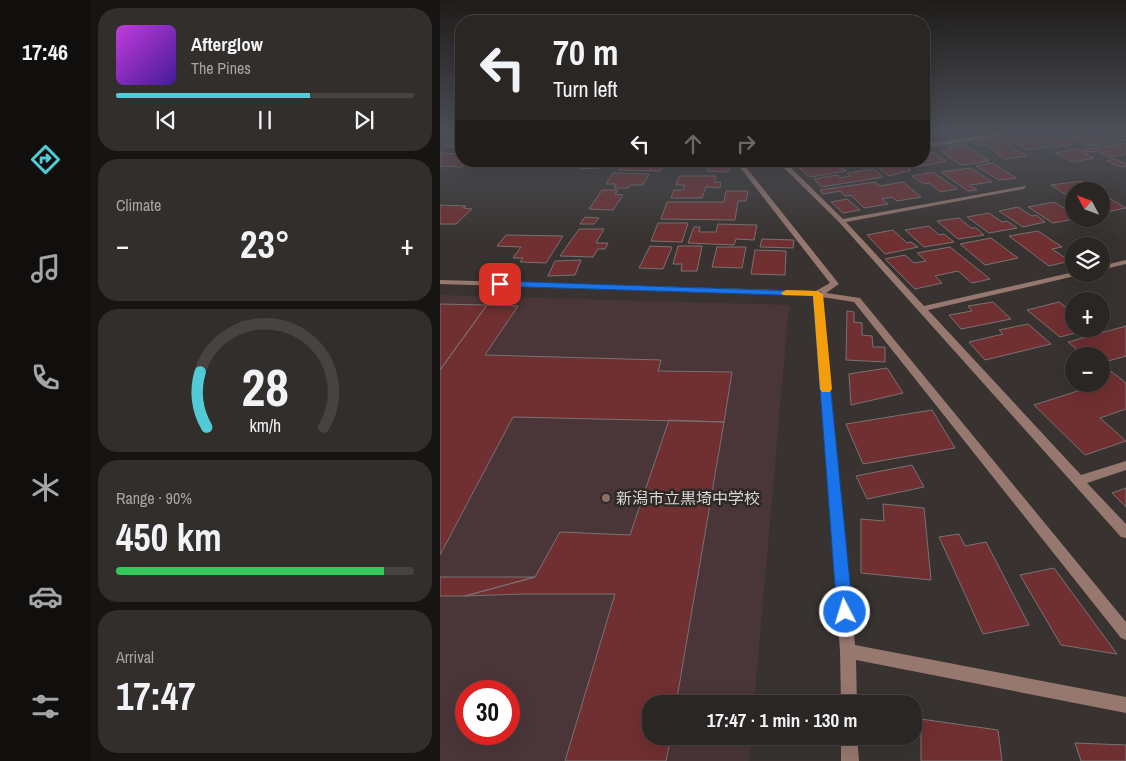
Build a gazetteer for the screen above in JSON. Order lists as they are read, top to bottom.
{
  "places": ["新潟市立黒埼中学校"],
  "north": "top left",
  "page": {
    "tabs": "17:46",
    "turn": ["70 m", "Turn left"],
    "song": ["Afterglow", "The Pines"],
    "tile": [
      "Climate",
      ["Range · 90%", "450 km"],
      ["Arrival", "17:47"]
    ],
    "map_buttons": ["+", "−"],
    "heat": ["−", "23°", "+"],
    "limit": "30",
    "trip": "17:47 · 1 min · 130 m",
    "gauge": ["28", "km/h"]
  }
}
